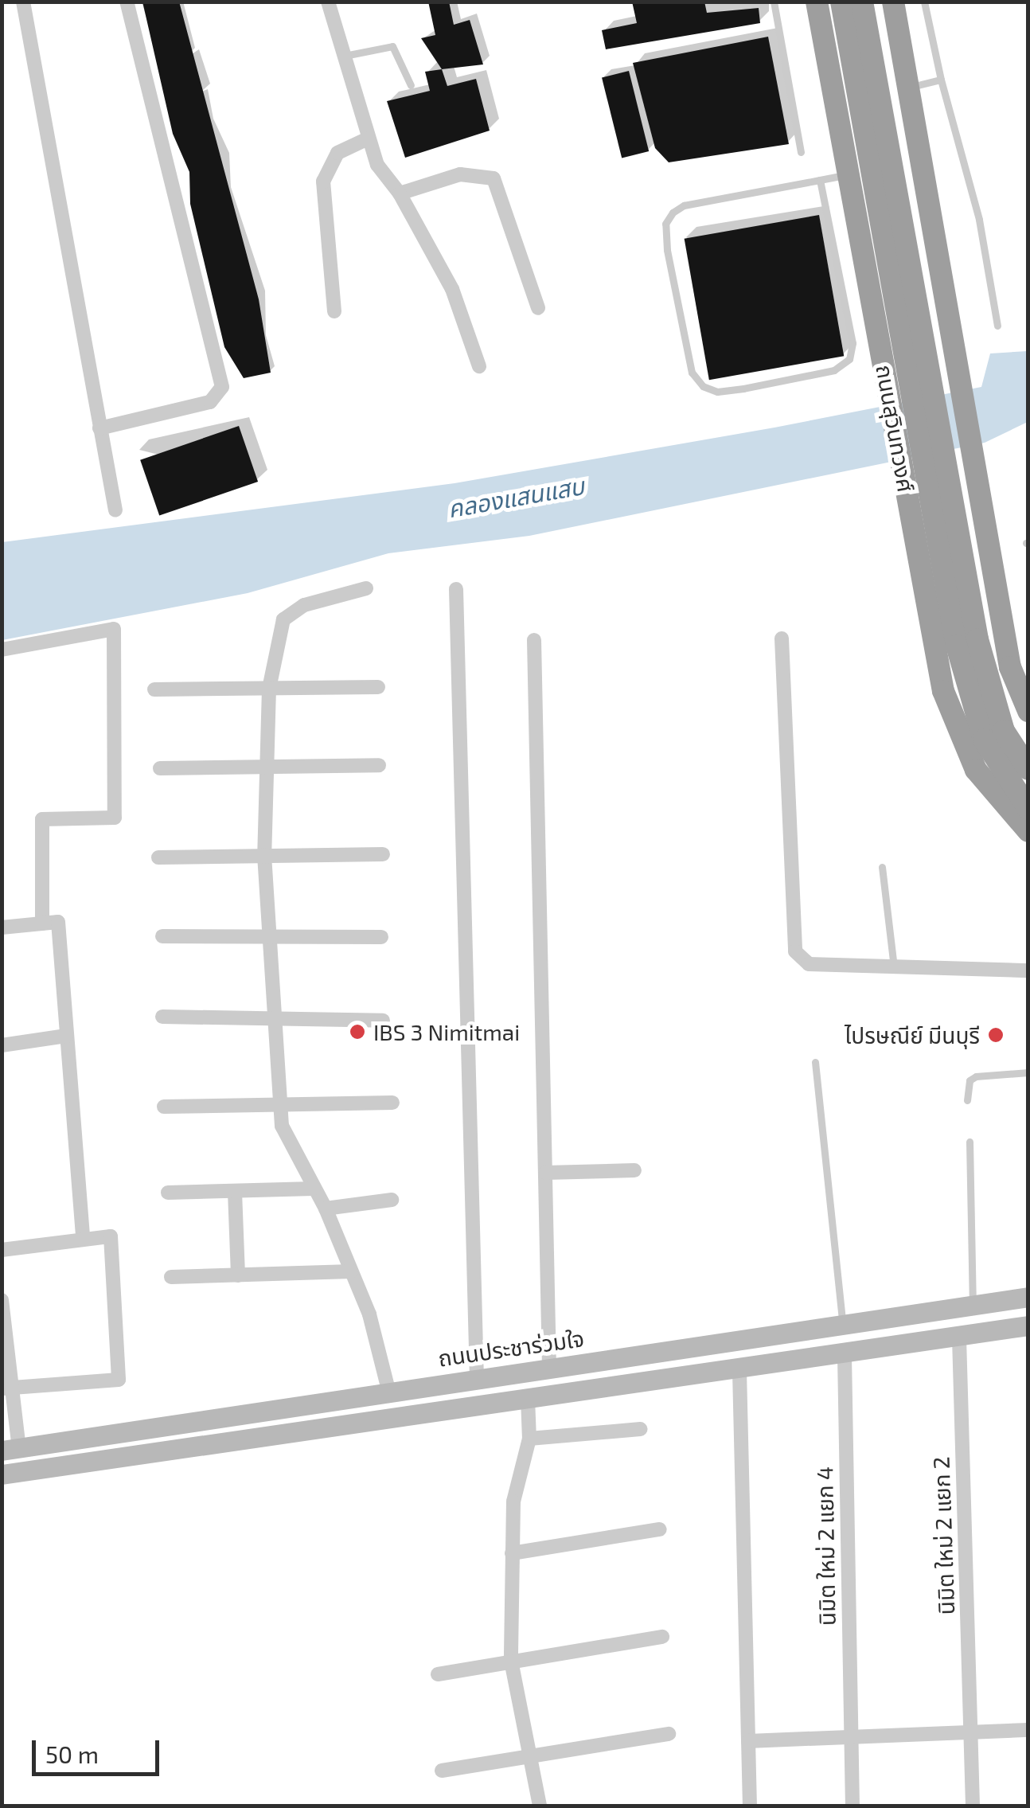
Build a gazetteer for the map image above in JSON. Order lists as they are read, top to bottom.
{
  "streets": {
    "highway": ["ถนนสุวินทวงศ์"],
    "main road": ["ถนนประชาร่วมใจ"],
    "street": ["นิมิต ใหม่ 2 แยก 2", "นิมิต ใหม่ 2 แยก 4"]
  },
  "water": ["คลองแสนแสบ"],
  "places": ["IBS 3 Nimitmai", "ไปรษณีย์ มีนบุรี"],
  "scale_bar": "50 m"
}
